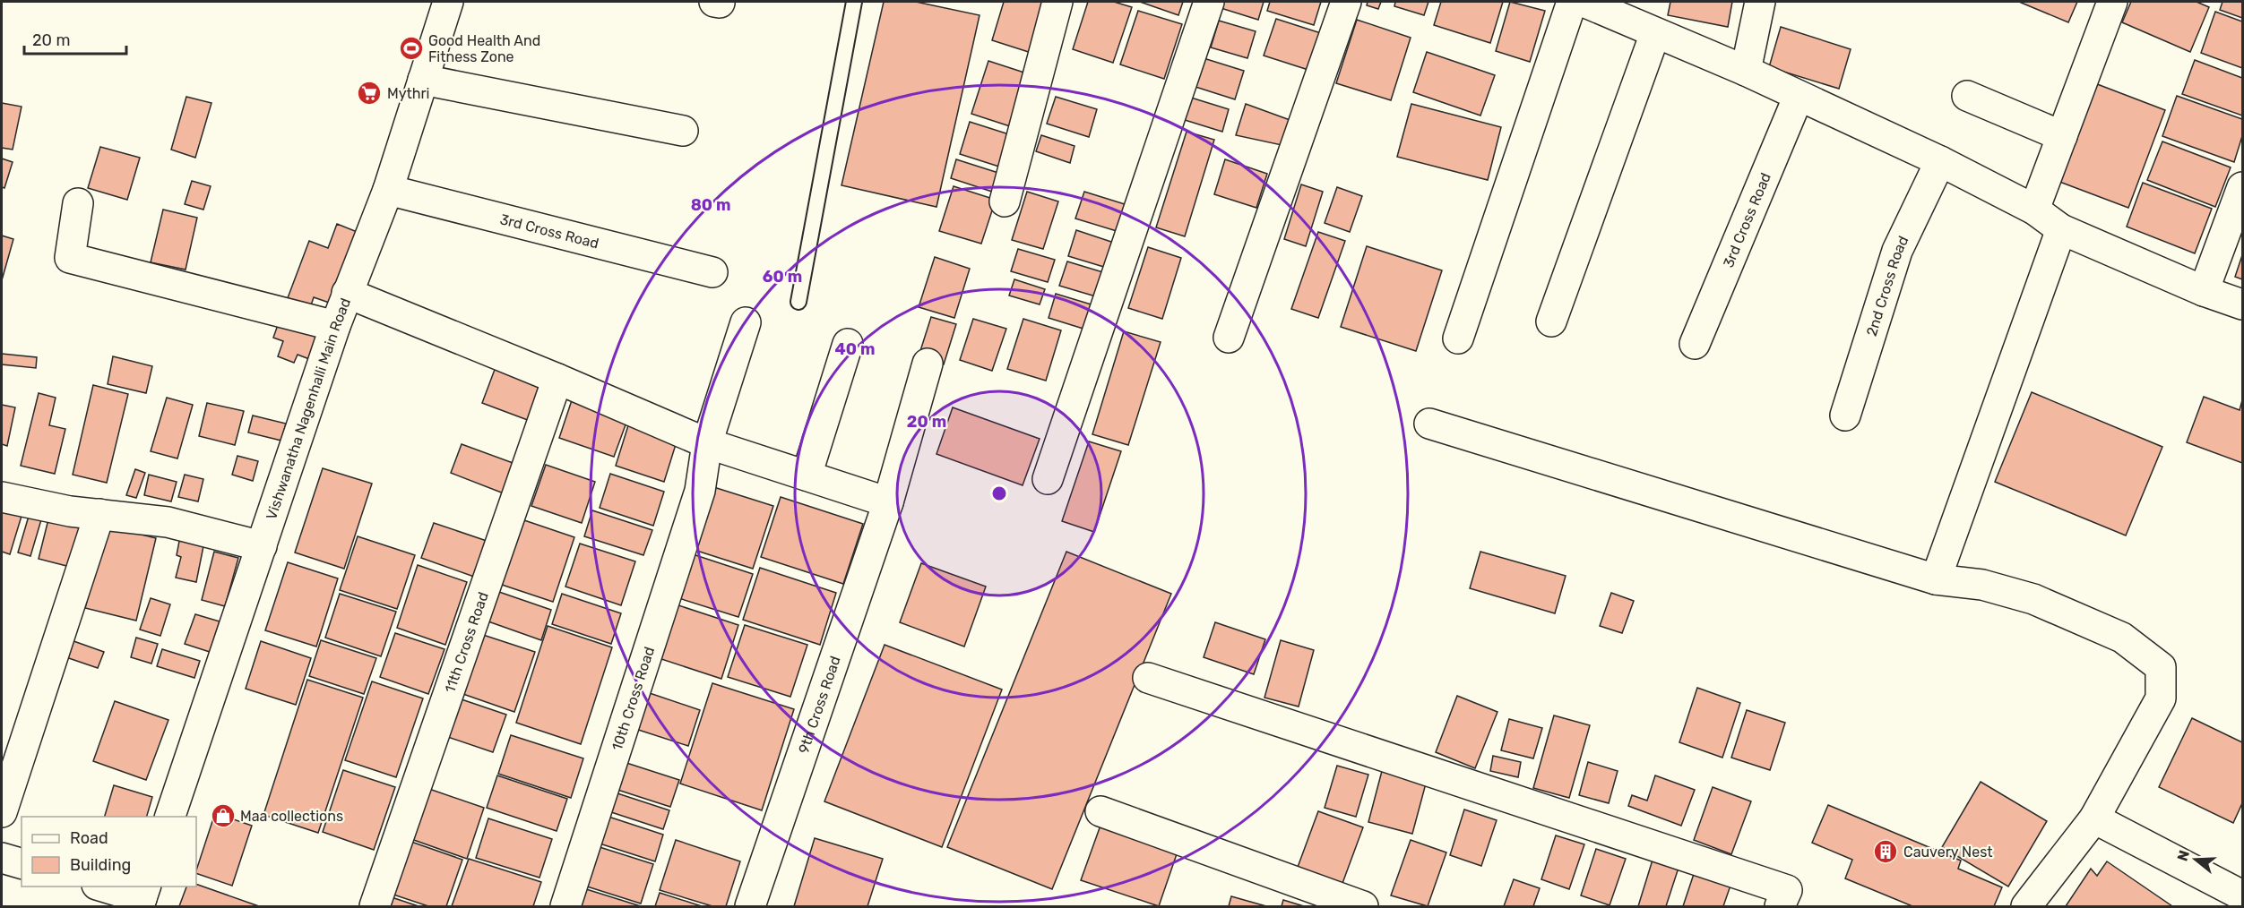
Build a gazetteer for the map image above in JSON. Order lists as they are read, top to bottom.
{
  "streets": {
    "street": [
      "3rd Cross Road",
      "2nd Cross Road",
      "Vishwanatha Nagenhalli Main Road",
      "11th Cross Road",
      "10th Cross Road",
      "9th Cross Road"
    ]
  },
  "crossings": [
    ["3rd Cross Road", "Vishwanatha Nagenhalli Main Road"]
  ],
  "places": {
    "sports": ["Good Health And Fitness Zone"],
    "supermarket": ["Mythri"],
    "shop": ["Maa collections"],
    "building": ["Cauvery Nest"]
  },
  "legend": ["Road", "Building"],
  "scale_bar": "20 m",
  "north": "left",
  "rings": [
    "80 m",
    "60 m",
    "40 m",
    "20 m"
  ]
}
